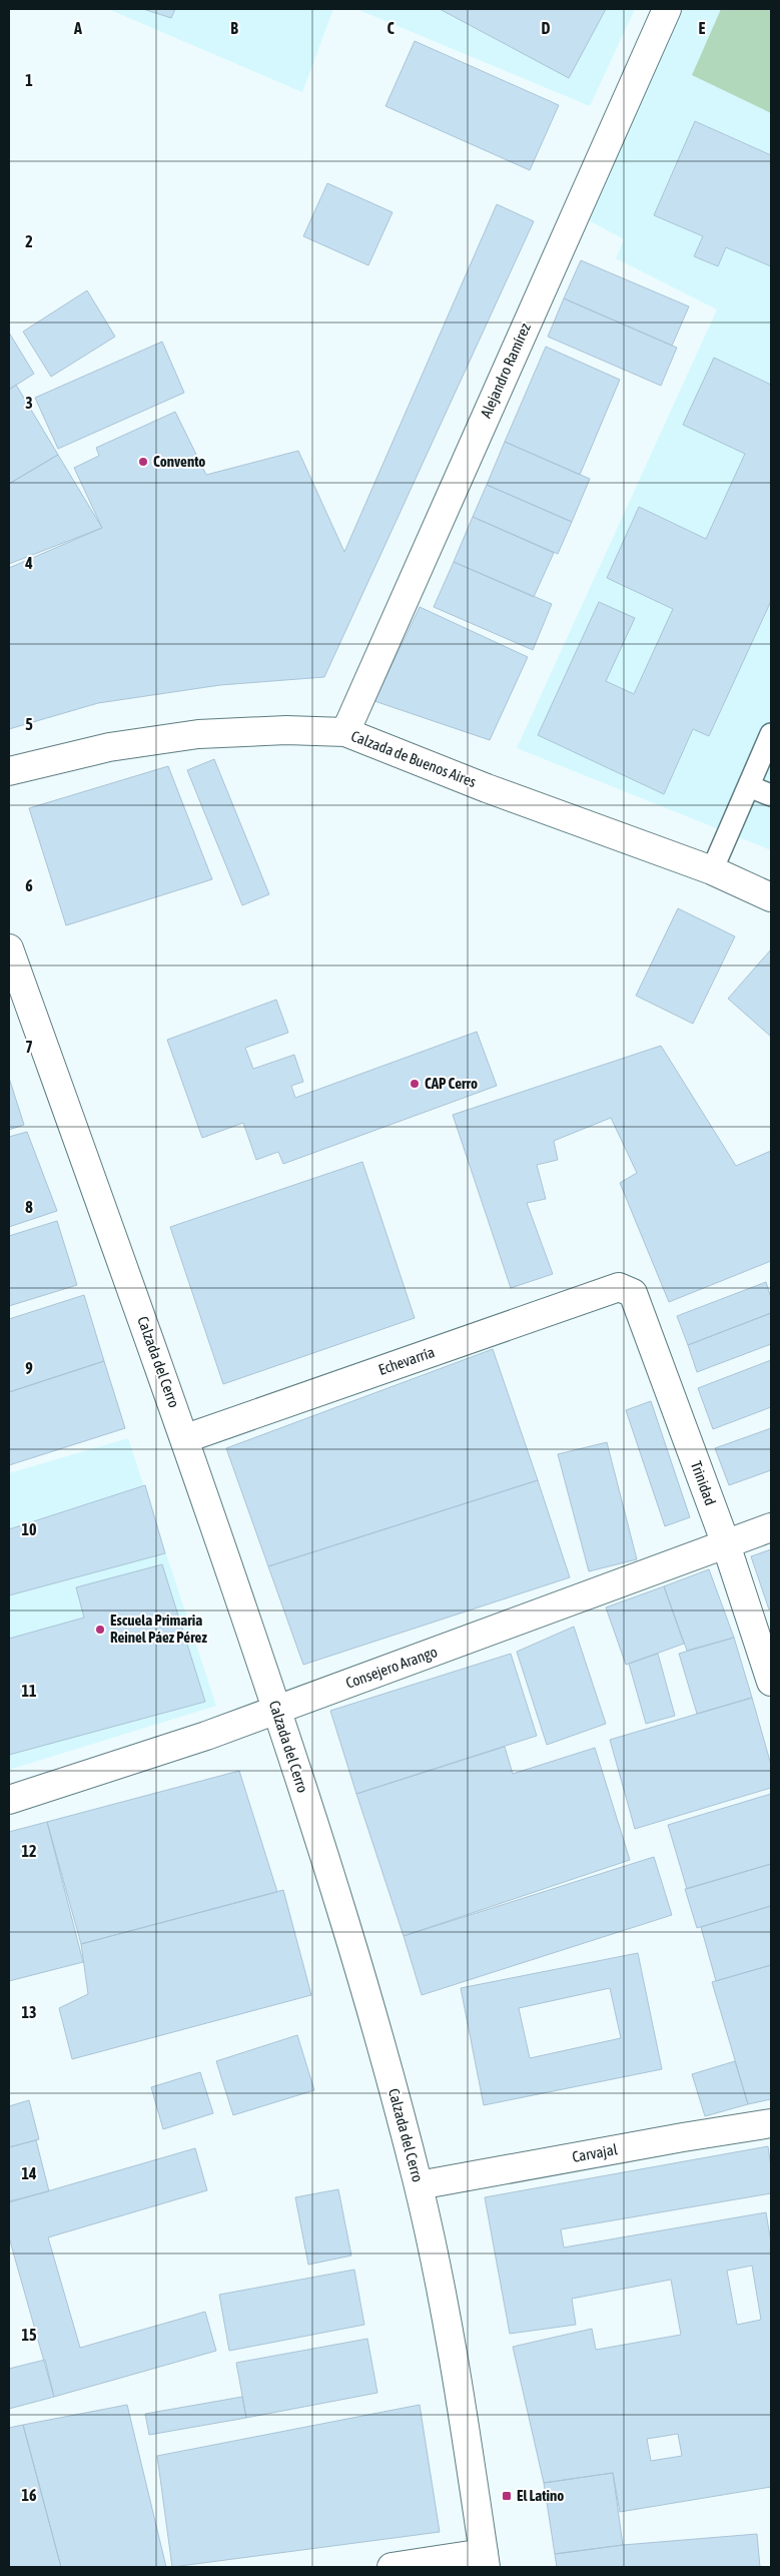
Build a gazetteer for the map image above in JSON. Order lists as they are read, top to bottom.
{
  "streets": {
    "street": [
      "Alejandro Ramírez",
      "Calzada de Buenos Aires",
      "Echevarría",
      "Calzada del Cerro",
      "Trinidad",
      "Consejero Arango",
      "Carvajal"
    ]
  },
  "crossings": [
    ["Alejandro Ramírez", "Calzada de Buenos Aires"],
    ["Echevarría", "Calzada del Cerro"],
    ["Echevarría", "Trinidad"],
    ["Calzada del Cerro", "Consejero Arango"],
    ["Calzada del Cerro", "Carvajal"],
    ["Trinidad", "Consejero Arango"]
  ],
  "places": {
    "other": ["Convento", "CAP Cerro", "Escuela Primaria Reinel Páez Pérez"],
    "transit": ["El Latino"]
  },
  "grid": {
    "columns": [
      "A",
      "B",
      "C",
      "D",
      "E"
    ],
    "rows": [
      "1",
      "2",
      "3",
      "4",
      "5",
      "6",
      "7",
      "8",
      "9",
      "10",
      "11",
      "12",
      "13",
      "14",
      "15",
      "16"
    ]
  }
}
